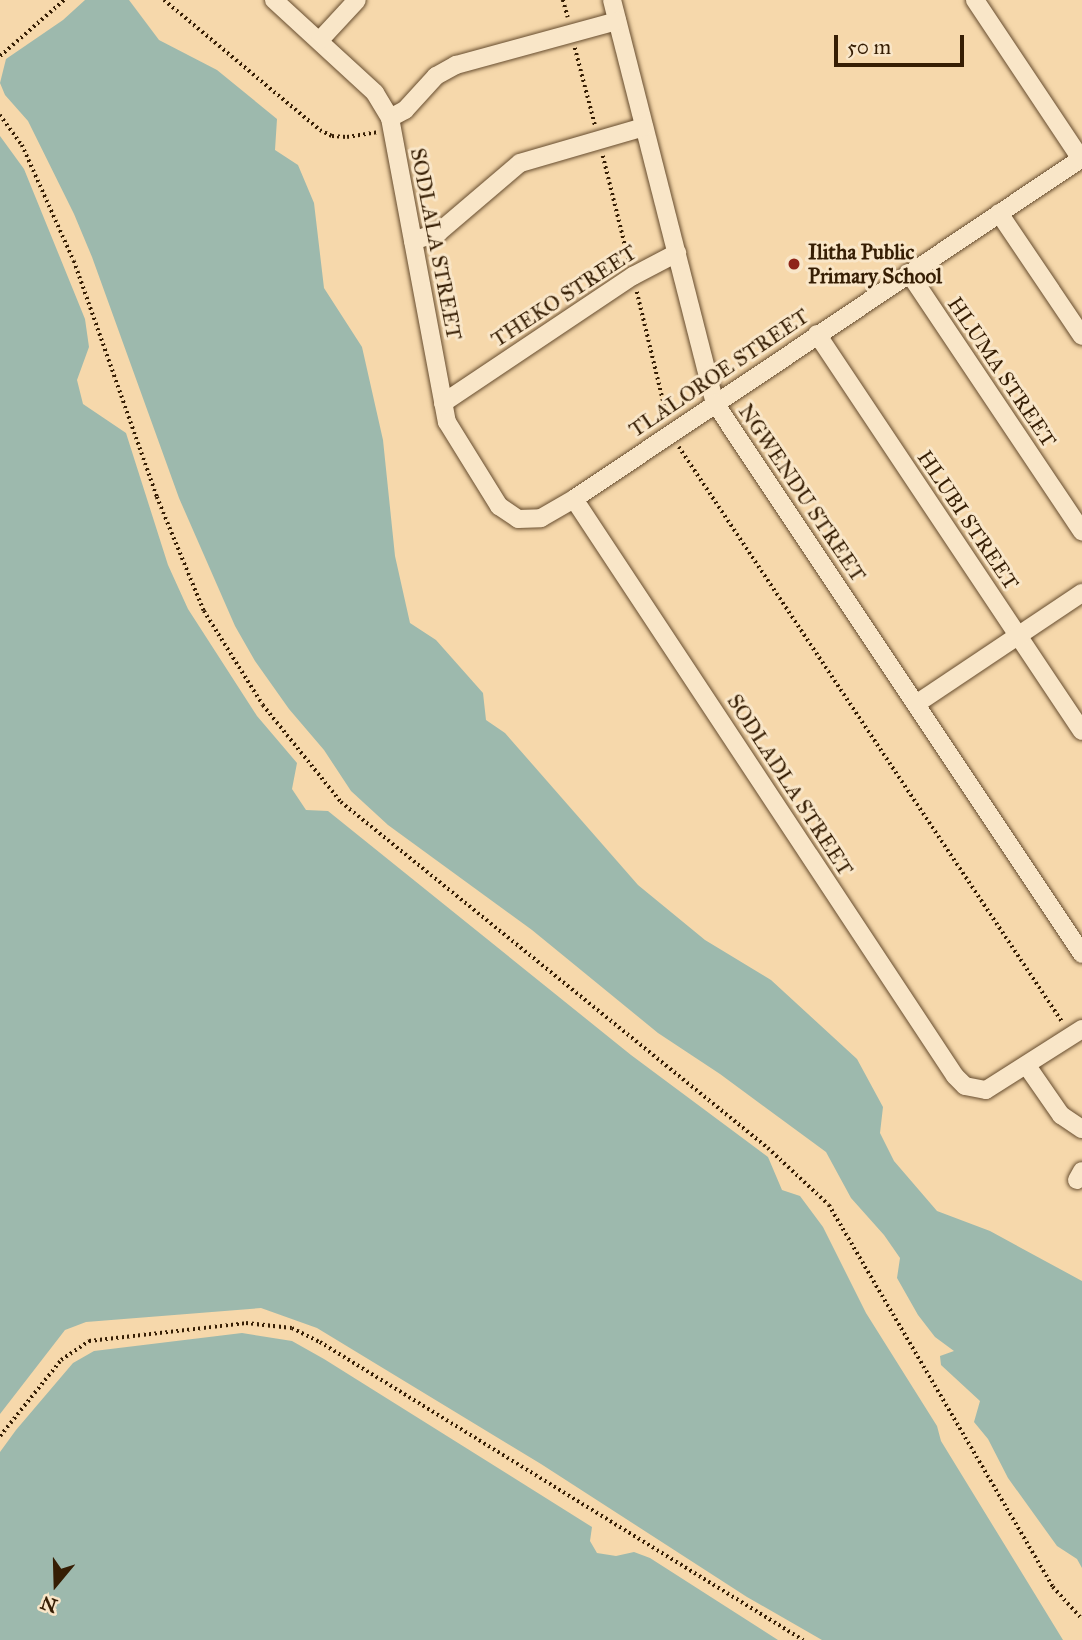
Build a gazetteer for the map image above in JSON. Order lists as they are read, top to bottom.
{
  "streets": {
    "street": [
      "SODLALA STREET",
      "THEKO STREET",
      "HLUMA STREET",
      "TLALOROE STREET",
      "NGWENDU STREET",
      "HLUBI STREET",
      "SODLADLA STREET"
    ]
  },
  "crossings": [
    ["SODLALA STREET", "THEKO STREET"],
    ["SODLALA STREET", "TLALOROE STREET"],
    ["THEKO STREET", "NGWENDU STREET"],
    ["HLUMA STREET", "TLALOROE STREET"],
    ["TLALOROE STREET", "NGWENDU STREET"],
    ["TLALOROE STREET", "HLUBI STREET"],
    ["TLALOROE STREET", "SODLADLA STREET"]
  ],
  "places": ["Ilitha Public Primary School"],
  "scale_bar": "50 m",
  "north": "bottom"
}
